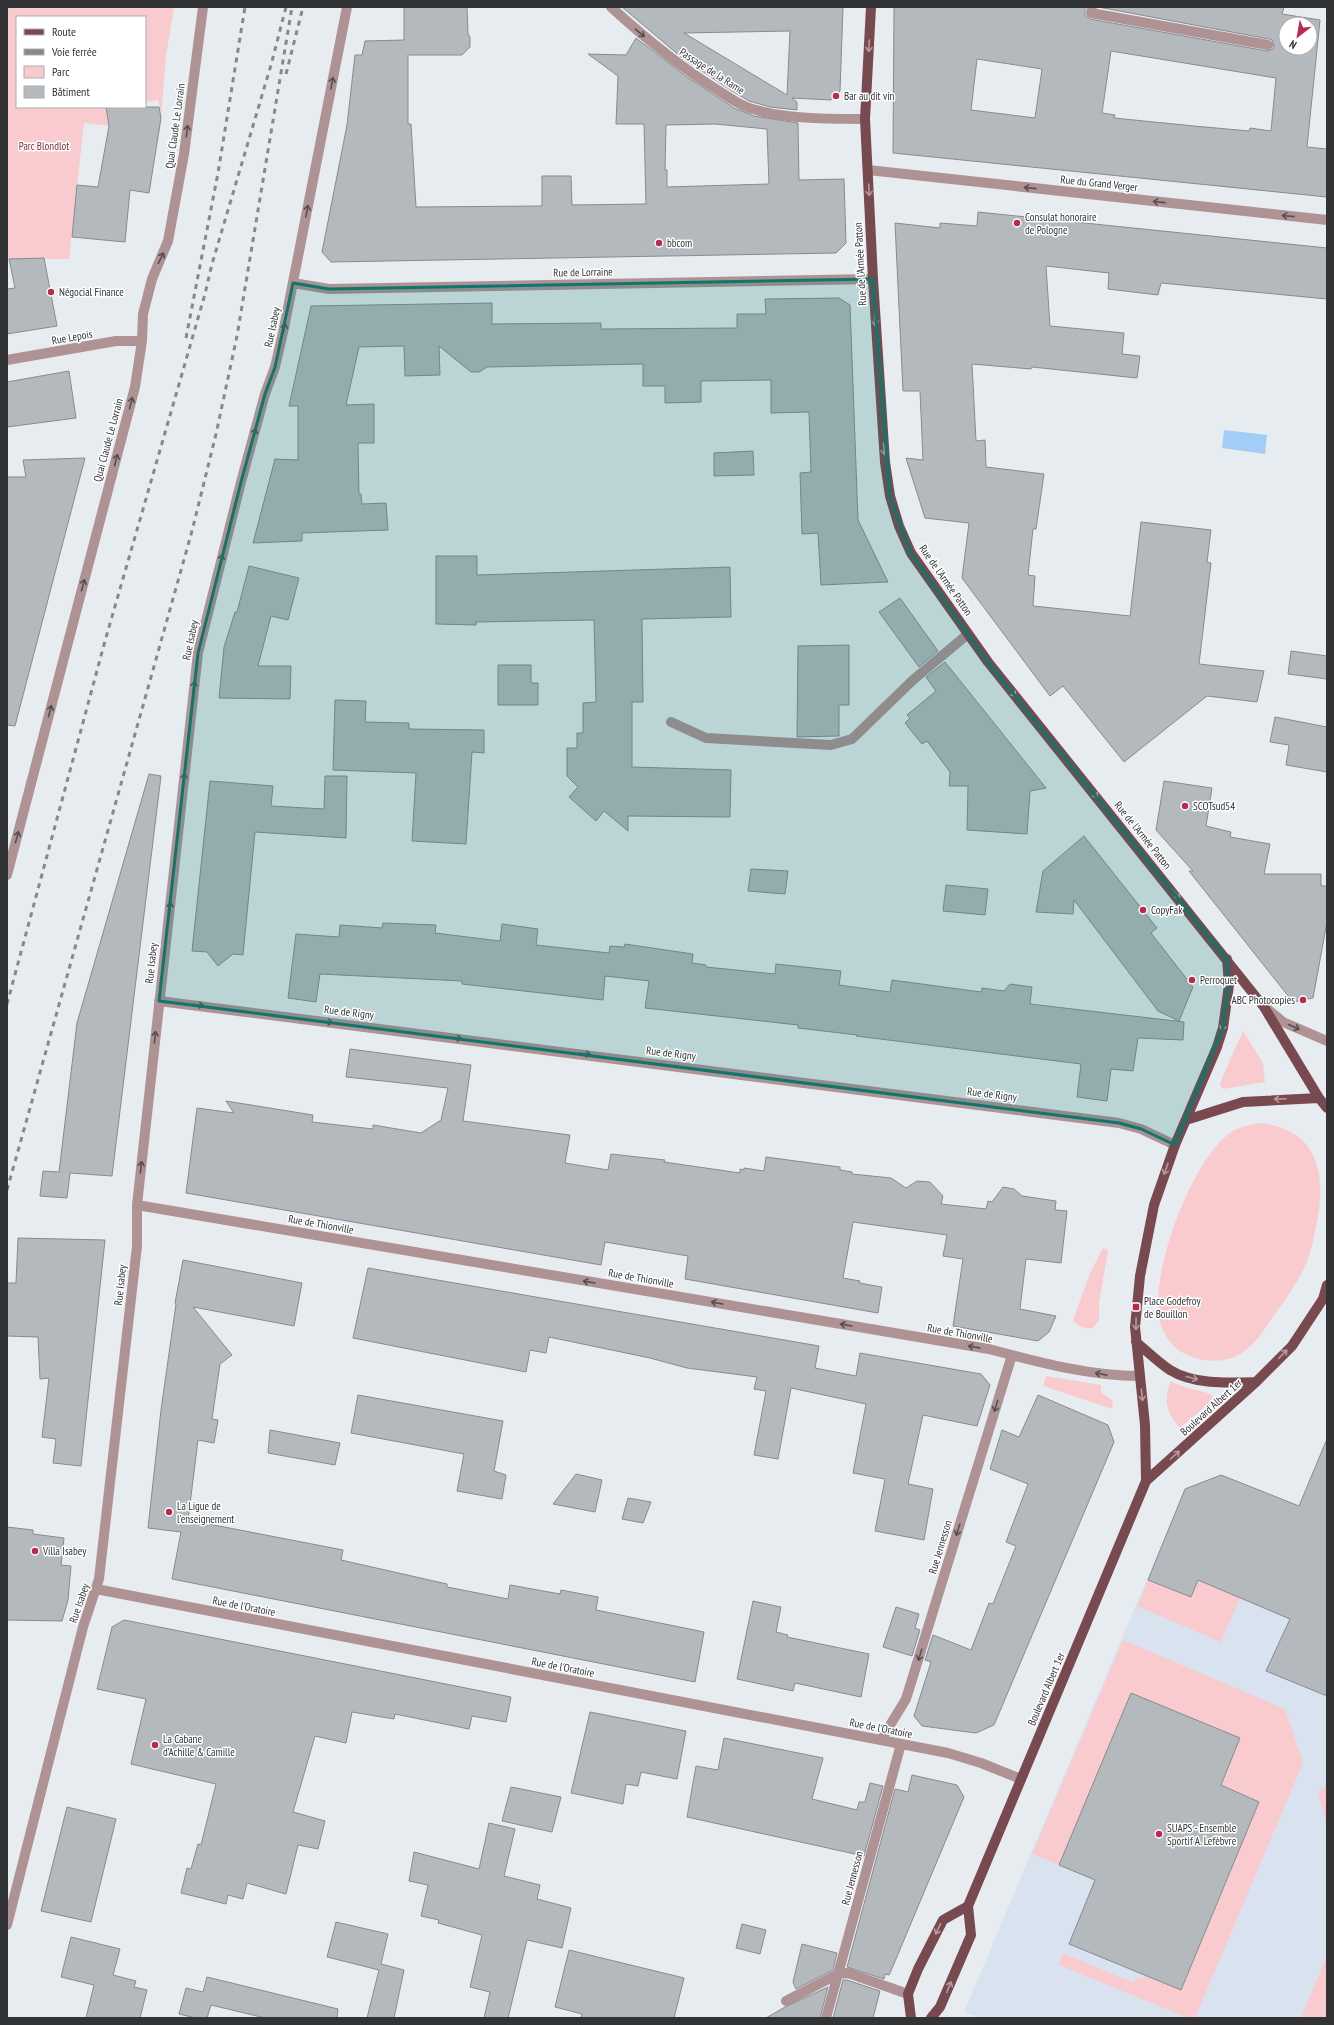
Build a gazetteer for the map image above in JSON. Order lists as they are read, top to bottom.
{
  "streets": {
    "main road": ["Rue de l'Armée Patton", "Boulevard Albert 1er"],
    "street": [
      "Passage de la Rame",
      "Quai Claude Le Lorrain",
      "Rue du Grand Verger",
      "Rue de Lorraine",
      "Rue Isabey",
      "Rue Lepois",
      "Rue de Rigny",
      "Rue de Thionville",
      "Rue Jennesson",
      "Rue de l'Oratoire"
    ]
  },
  "crossings": [
    ["Passage de la Rame", "Rue de l'Armée Patton"],
    ["Quai Claude Le Lorrain", "Rue Lepois"],
    ["Rue du Grand Verger", "Rue de l'Armée Patton"],
    ["Rue de l'Armée Patton", "Rue de Lorraine"],
    ["Rue de Lorraine", "Rue Isabey"],
    ["Rue Isabey", "Rue de Rigny"],
    ["Rue Isabey", "Rue de Thionville"],
    ["Rue Isabey", "Rue de l'Oratoire"],
    ["Rue de Thionville", "Boulevard Albert 1er"],
    ["Rue de Thionville", "Rue Jennesson"],
    ["Boulevard Albert 1er", "Rue de l'Oratoire"],
    ["Rue Jennesson", "Rue de l'Oratoire"]
  ],
  "one_way": [
    "Passage de la Rame",
    "Quai Claude Le Lorrain",
    "Rue du Grand Verger",
    "Rue de l'Armée Patton",
    "Rue Isabey",
    "Rue de Rigny",
    "Rue de Thionville",
    "Rue Jennesson"
  ],
  "parks": ["Parc Blondlot"],
  "places": {
    "other": [
      "Bar au dit vin",
      "Consulat honoraire de Pologne",
      "bbcom",
      "Négocial Finance",
      "SCOTsud54",
      "CopyFak",
      "Perroquet",
      "ABC Photocopies",
      "La Ligue de l'enseignement",
      "Villa Isabey",
      "La Cabane d’Achille & Camille",
      "SUAPS - Ensemble Sportif A. Lefèbvre"
    ],
    "transit": ["Place Godefroy de Bouillon"]
  },
  "legend": [
    "Route",
    "Voie ferrée",
    "Parc",
    "Bâtiment"
  ],
  "north": "bottom left"
}
